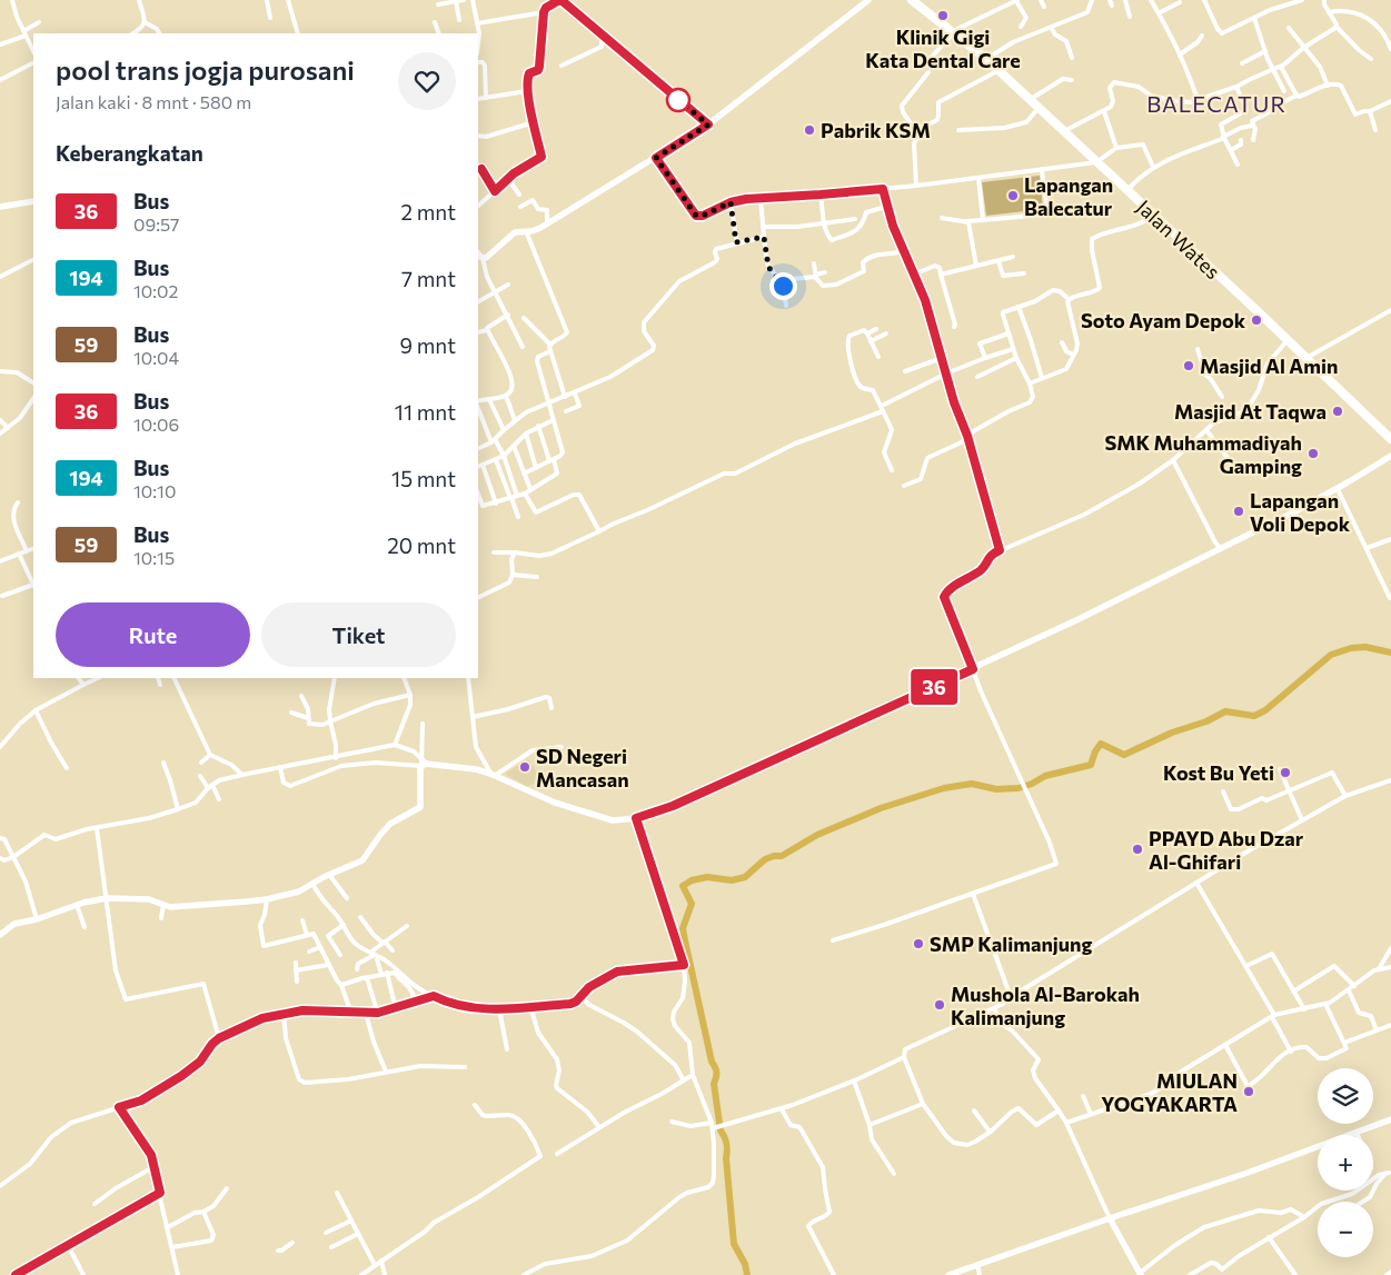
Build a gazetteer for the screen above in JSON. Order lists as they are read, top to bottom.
{
  "streets": {
    "highway": ["Jalan Wates"]
  },
  "districts": ["BALECATUR"],
  "places": [
    "Klinik Gigi Kata Dental Care",
    "Pabrik KSM",
    "Lapangan Balecatur",
    "Soto Ayam Depok",
    "Masjid Al Amin",
    "Masjid At Taqwa",
    "SMK Muhammadiyah Gamping",
    "Lapangan Voli Depok",
    "SD Negeri Mancasan",
    "Kost Bu Yeti",
    "PPAYD Abu Dzar Al-Ghifari",
    "SMP Kalimanjung",
    "Mushola Al-Barokah Kalimanjung",
    "MIULAN YOGYAKARTA"
  ],
  "lines": ["bus line 36"],
  "page": {
    "on_map": "36",
    "heading": [
      ["pool trans jogja purosani", "Jalan kaki · 8 mnt · 580 m"],
      "Keberangkatan"
    ],
    "list": [
      {
        "mark": "36",
        "name": "Bus",
        "note": "09:57",
        "value": "2 mnt"
      },
      {
        "mark": "194",
        "name": "Bus",
        "note": "10:02",
        "value": "7 mnt"
      },
      {
        "mark": "59",
        "name": "Bus",
        "note": "10:04",
        "value": "9 mnt"
      },
      {
        "mark": "36",
        "name": "Bus",
        "note": "10:06",
        "value": "11 mnt"
      },
      {
        "mark": "194",
        "name": "Bus",
        "note": "10:10",
        "value": "15 mnt"
      },
      {
        "mark": "59",
        "name": "Bus",
        "note": "10:15",
        "value": "20 mnt"
      }
    ],
    "buttons": ["Rute", "Tiket"],
    "map_buttons": ["+", "−"]
  }
}
